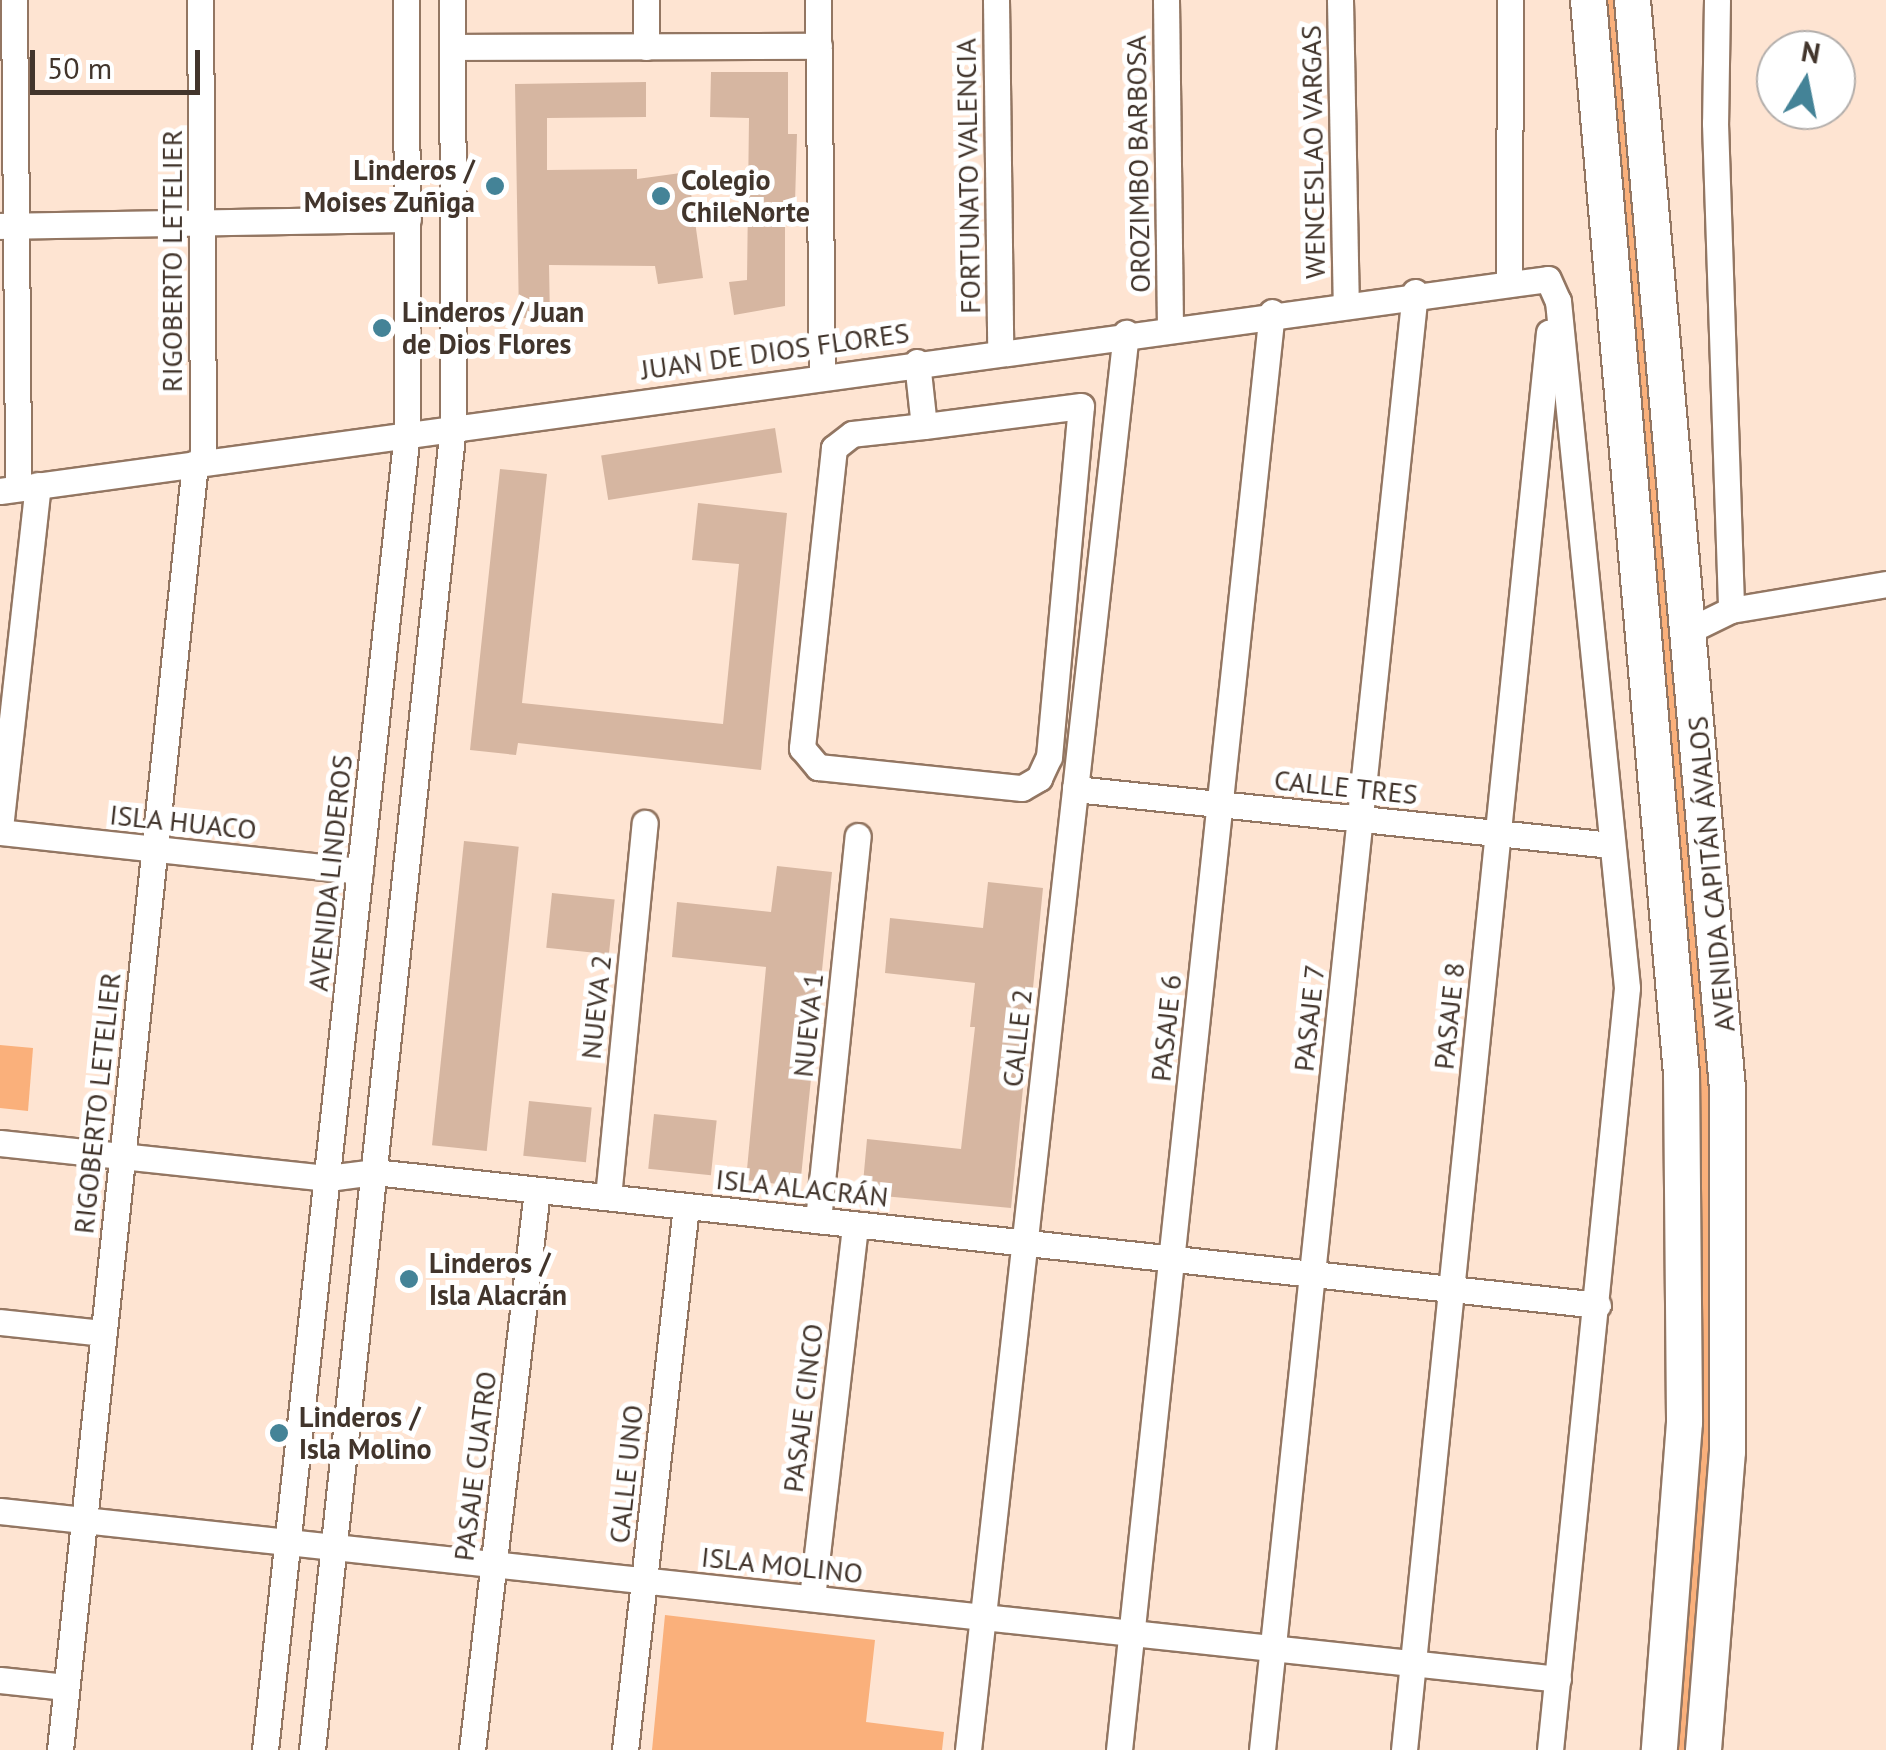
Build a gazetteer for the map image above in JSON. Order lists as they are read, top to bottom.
{
  "streets": {
    "highway": ["AVENIDA CAPITÁN ÁVALOS"],
    "street": [
      "WENCESLAO VARGAS",
      "OROZIMBO BARBOSA",
      "FORTUNATO VALENCIA",
      "RIGOBERTO LETELIER",
      "JUAN DE DIOS FLORES",
      "CALLE TRES",
      "ISLA HUACO",
      "AVENIDA LINDEROS",
      "NUEVA 2",
      "PASAJE 8",
      "PASAJE 7",
      "NUEVA 1",
      "PASAJE 6",
      "CALLE 2",
      "ISLA ALACRÁN",
      "PASAJE CINCO",
      "PASAJE CUATRO",
      "CALLE UNO",
      "ISLA MOLINO"
    ]
  },
  "crossings": [
    ["WENCESLAO VARGAS", "JUAN DE DIOS FLORES"],
    ["OROZIMBO BARBOSA", "JUAN DE DIOS FLORES"],
    ["FORTUNATO VALENCIA", "JUAN DE DIOS FLORES"],
    ["RIGOBERTO LETELIER", "JUAN DE DIOS FLORES"],
    ["RIGOBERTO LETELIER", "ISLA HUACO"],
    ["RIGOBERTO LETELIER", "ISLA ALACRÁN"],
    ["RIGOBERTO LETELIER", "ISLA MOLINO"],
    ["JUAN DE DIOS FLORES", "AVENIDA LINDEROS"],
    ["JUAN DE DIOS FLORES", "PASAJE 8"],
    ["JUAN DE DIOS FLORES", "PASAJE 7"],
    ["JUAN DE DIOS FLORES", "PASAJE 6"],
    ["JUAN DE DIOS FLORES", "CALLE 2"],
    ["CALLE TRES", "PASAJE 8"],
    ["CALLE TRES", "PASAJE 7"],
    ["CALLE TRES", "PASAJE 6"],
    ["CALLE TRES", "CALLE 2"],
    ["ISLA HUACO", "AVENIDA LINDEROS"],
    ["AVENIDA LINDEROS", "ISLA ALACRÁN"],
    ["AVENIDA LINDEROS", "ISLA MOLINO"],
    ["NUEVA 2", "ISLA ALACRÁN"],
    ["PASAJE 8", "ISLA ALACRÁN"],
    ["PASAJE 8", "ISLA MOLINO"],
    ["PASAJE 7", "ISLA ALACRÁN"],
    ["PASAJE 7", "ISLA MOLINO"],
    ["NUEVA 1", "ISLA ALACRÁN"],
    ["PASAJE 6", "ISLA ALACRÁN"],
    ["PASAJE 6", "ISLA MOLINO"],
    ["CALLE 2", "ISLA ALACRÁN"],
    ["CALLE 2", "ISLA MOLINO"],
    ["ISLA ALACRÁN", "PASAJE CINCO"],
    ["ISLA ALACRÁN", "PASAJE CUATRO"],
    ["ISLA ALACRÁN", "CALLE UNO"],
    ["PASAJE CINCO", "ISLA MOLINO"],
    ["PASAJE CUATRO", "ISLA MOLINO"],
    ["CALLE UNO", "ISLA MOLINO"]
  ],
  "places": [
    "Linderos / Moises Zuñiga",
    "Colegio ChileNorte",
    "Linderos / Juan de Dios Flores",
    "Linderos / Isla Alacrán",
    "Linderos / Isla Molino"
  ],
  "scale_bar": "50 m",
  "north": "top"
}
